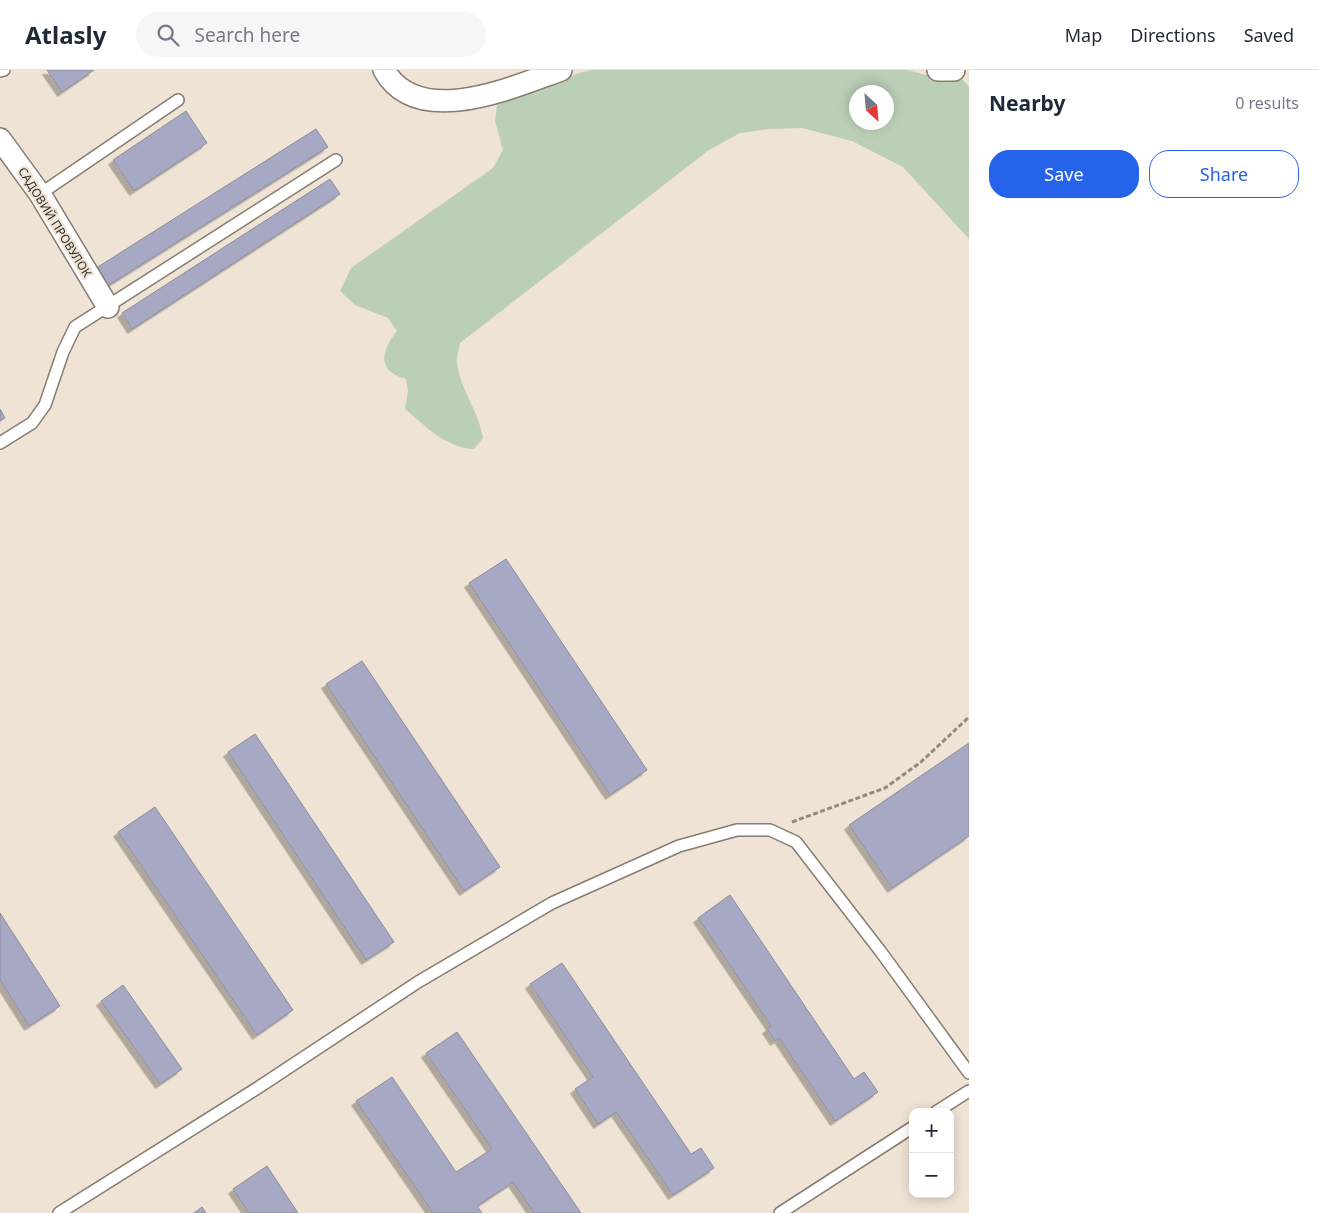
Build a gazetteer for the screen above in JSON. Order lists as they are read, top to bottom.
{
  "streets": {
    "street": ["САДОВИЙ ПРОВУЛОК"]
  },
  "north": "bottom right",
  "page": {
    "header": "Atlasly",
    "search": "Search here",
    "nav": ["Map", "Directions", "Saved"],
    "heading": ["Nearby", "0 results"],
    "buttons": ["Save", "Share"],
    "map_buttons": ["+", "−"]
  }
}
